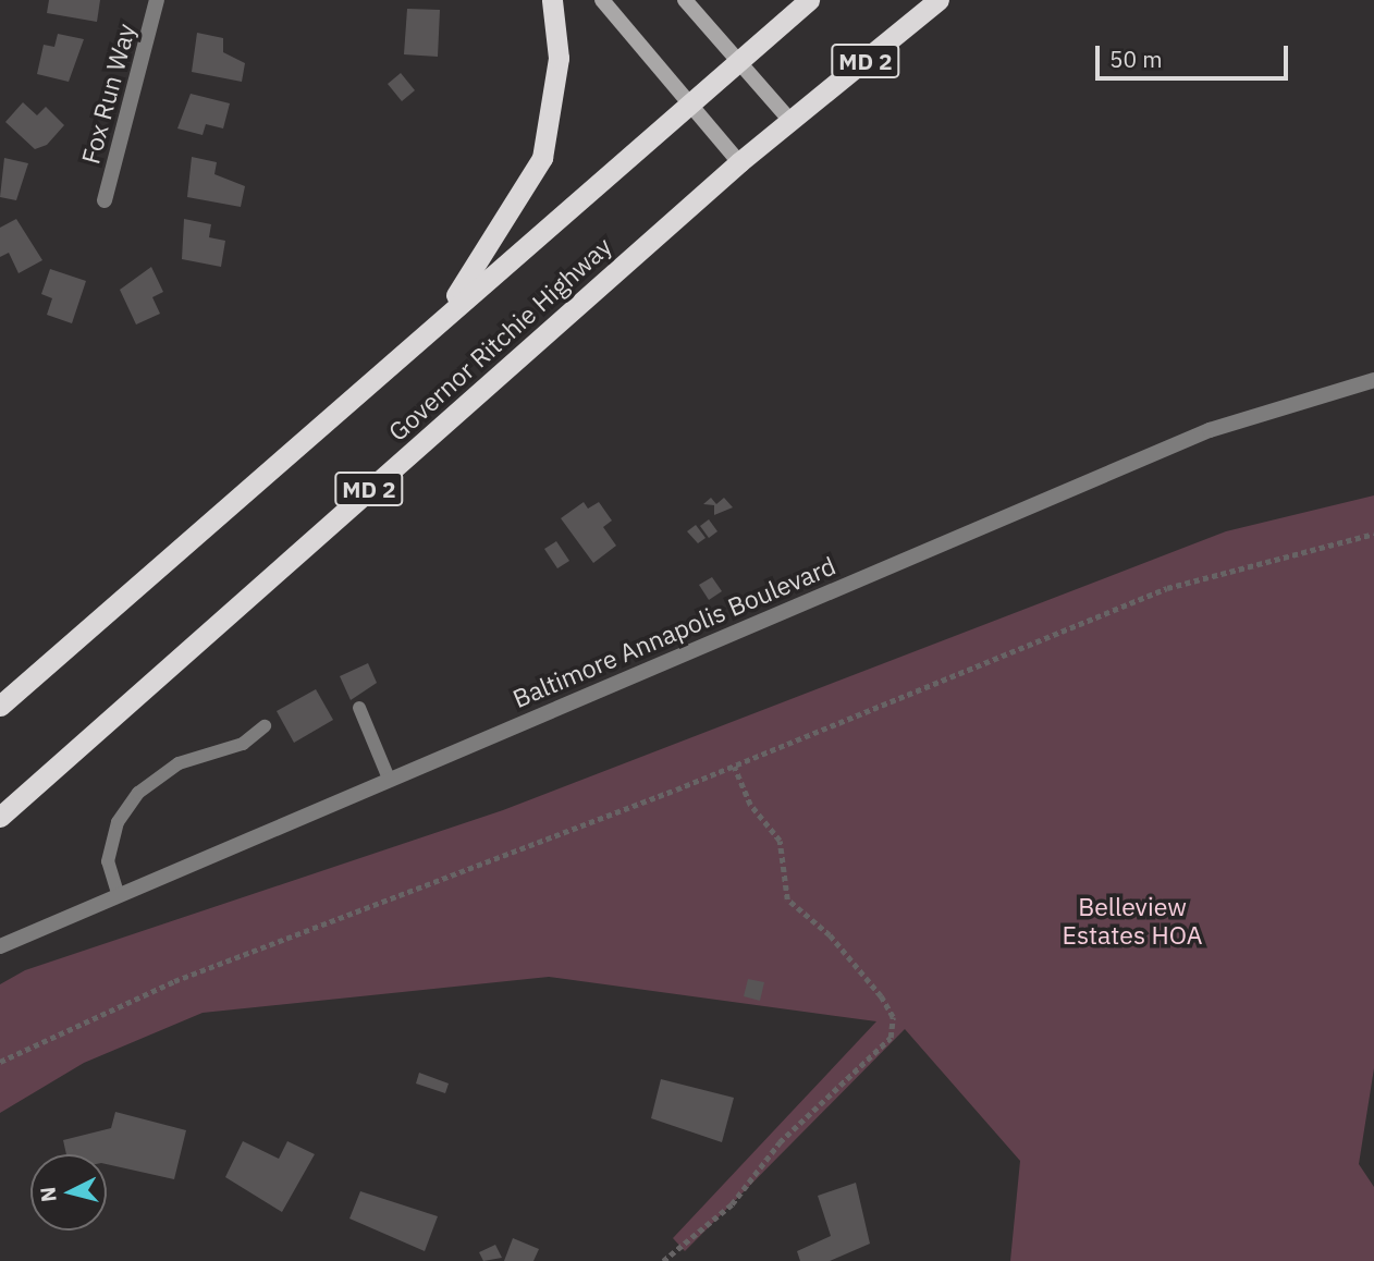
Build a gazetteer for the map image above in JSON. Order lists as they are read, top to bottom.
{
  "streets": {
    "highway": ["MD 2", "Governor Ritchie Highway"],
    "street": ["Fox Run Way", "Baltimore Annapolis Boulevard"]
  },
  "parks": ["Belleview Estates HOA"],
  "scale_bar": "50 m",
  "north": "left"
}
